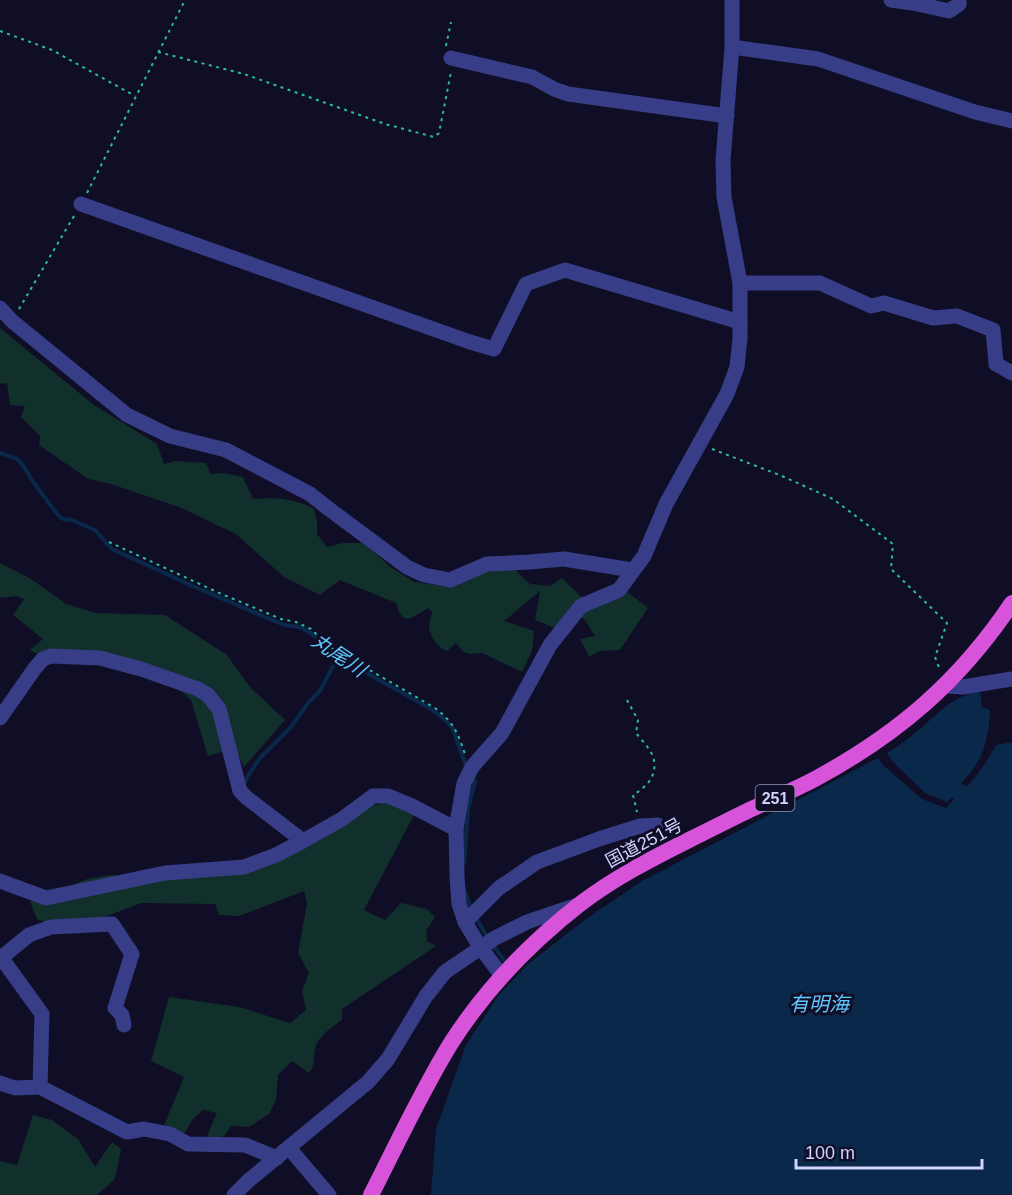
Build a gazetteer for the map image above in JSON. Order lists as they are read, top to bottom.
{
  "streets": {
    "highway": ["251", "国道251号"]
  },
  "water": ["丸尾川", "有明海"],
  "scale_bar": "100 m"
}
